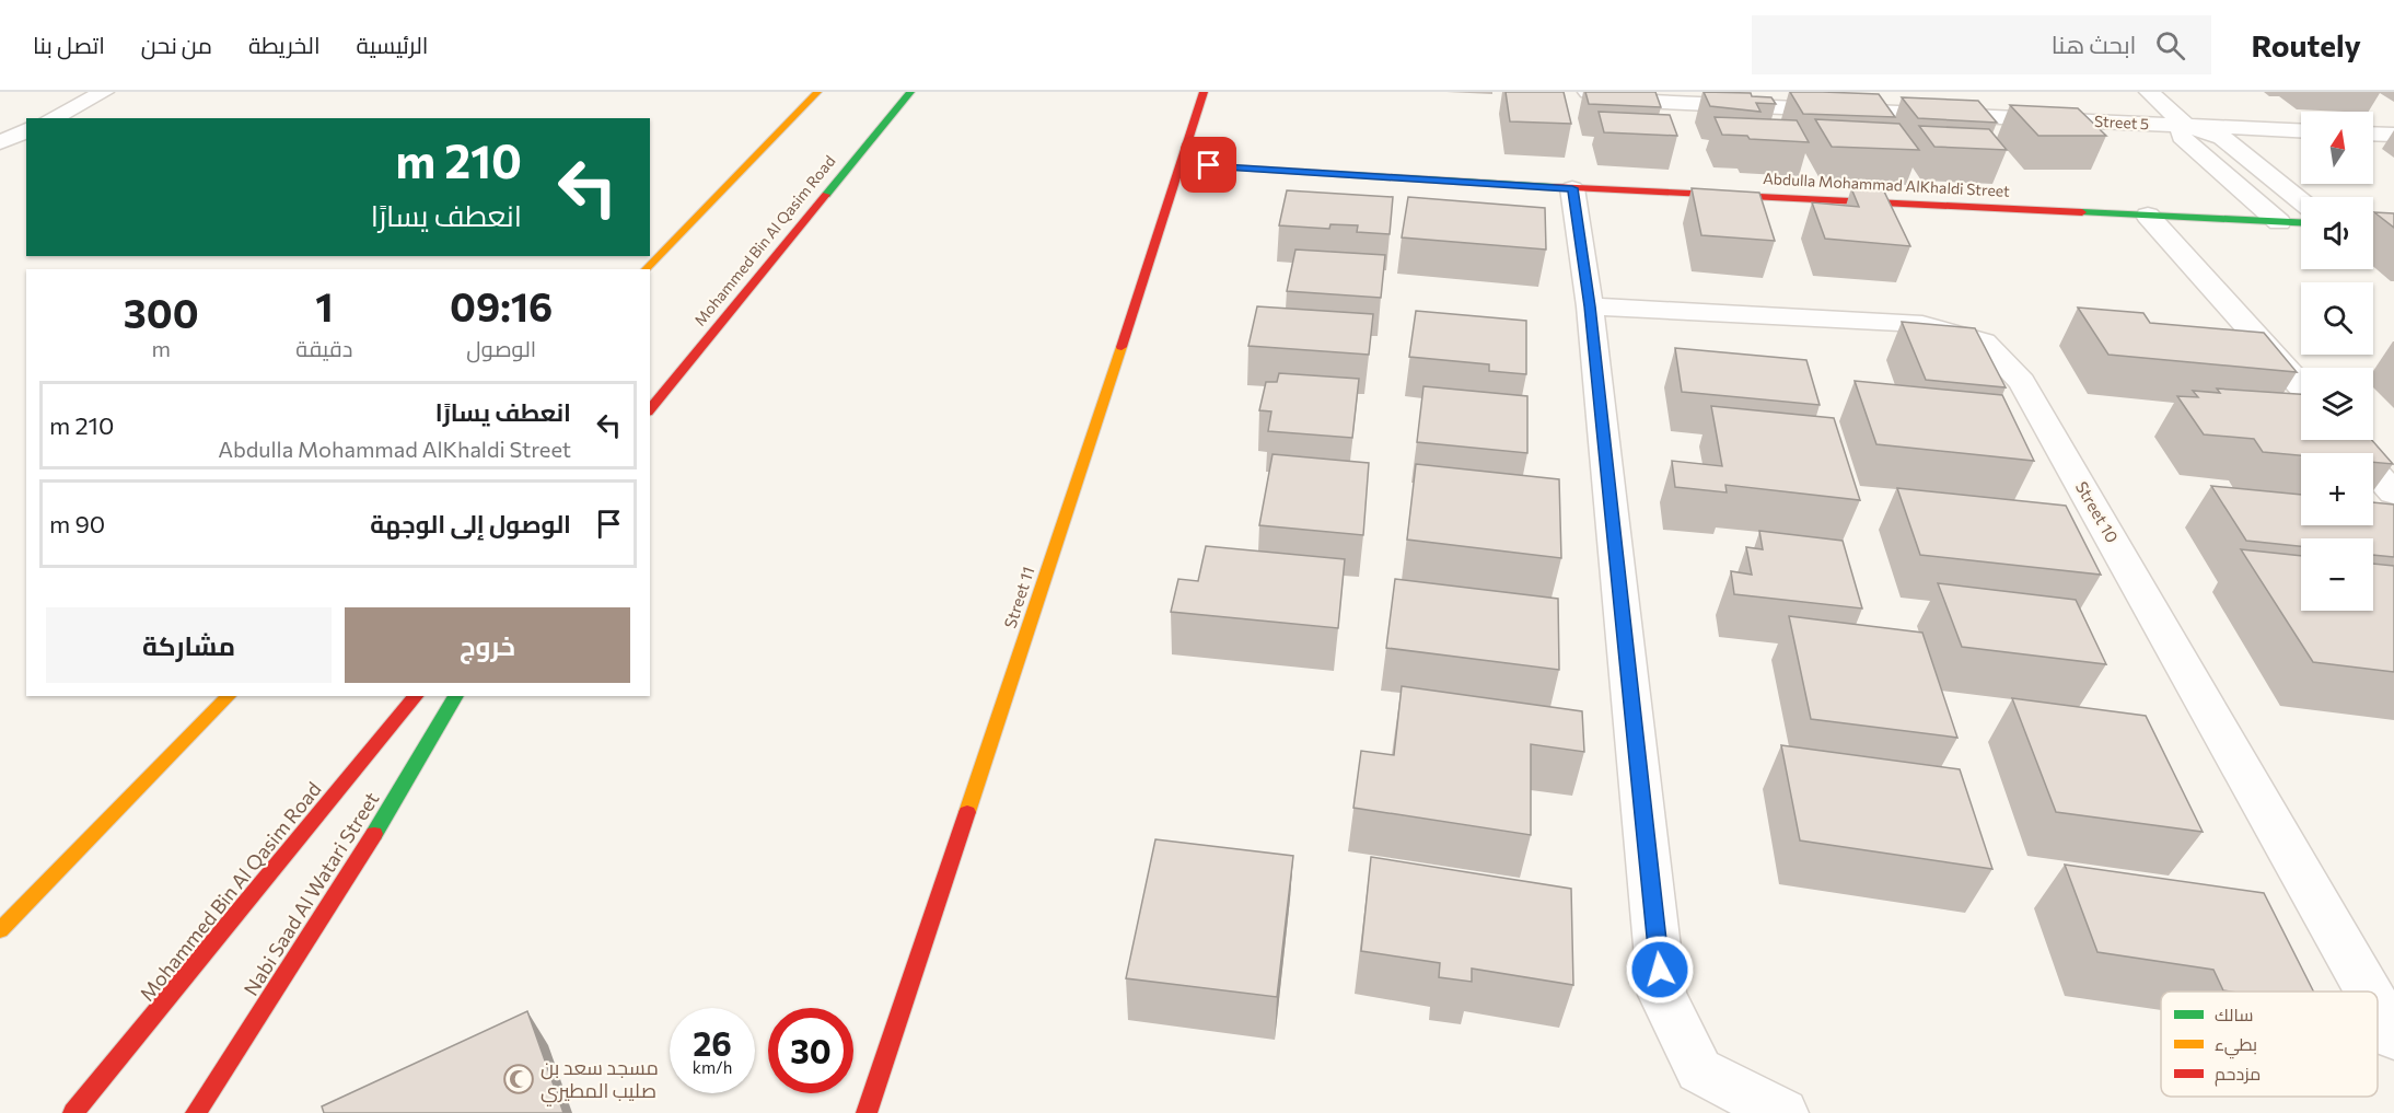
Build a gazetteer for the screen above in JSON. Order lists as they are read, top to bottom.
{
  "streets": {
    "street": [
      "Street 5",
      "Abdulla Mohammad AlKhaldi Street",
      "Mohammed Bin Al Qasim Road",
      "Street 10",
      "Street 11",
      "Nabi Saad Al Watari Street"
    ]
  },
  "crossings": [
    ["Street 5", "Abdulla Mohammad AlKhaldi Street"],
    ["Abdulla Mohammad AlKhaldi Street", "Street 11"]
  ],
  "places": {
    "mosque": ["مسجد سعد بن صليب المطيري"]
  },
  "legend": ["سالك", "بطيء", "مزدحم"],
  "north": "top",
  "page": {
    "header": "Routely",
    "search": "ابحث هنا",
    "nav": [
      "الرئيسية",
      "الخريطة",
      "من نحن",
      "اتصل بنا"
    ],
    "map_buttons": ["+", "−"],
    "turn": ["210 m", "انعطف يسارًا"],
    "eta": [
      "09:16",
      "الوصول",
      "1",
      "دقيقة",
      "300",
      "m"
    ],
    "list": [
      {
        "name": "انعطف يسارًا",
        "note": "Abdulla Mohammad AlKhaldi Street",
        "value": "210 m"
      },
      {
        "name": "الوصول إلى الوجهة",
        "value": "90 m"
      }
    ],
    "buttons": ["خروج", "مشاركة"],
    "speed": "26 km/h",
    "limit": "30"
  }
}
